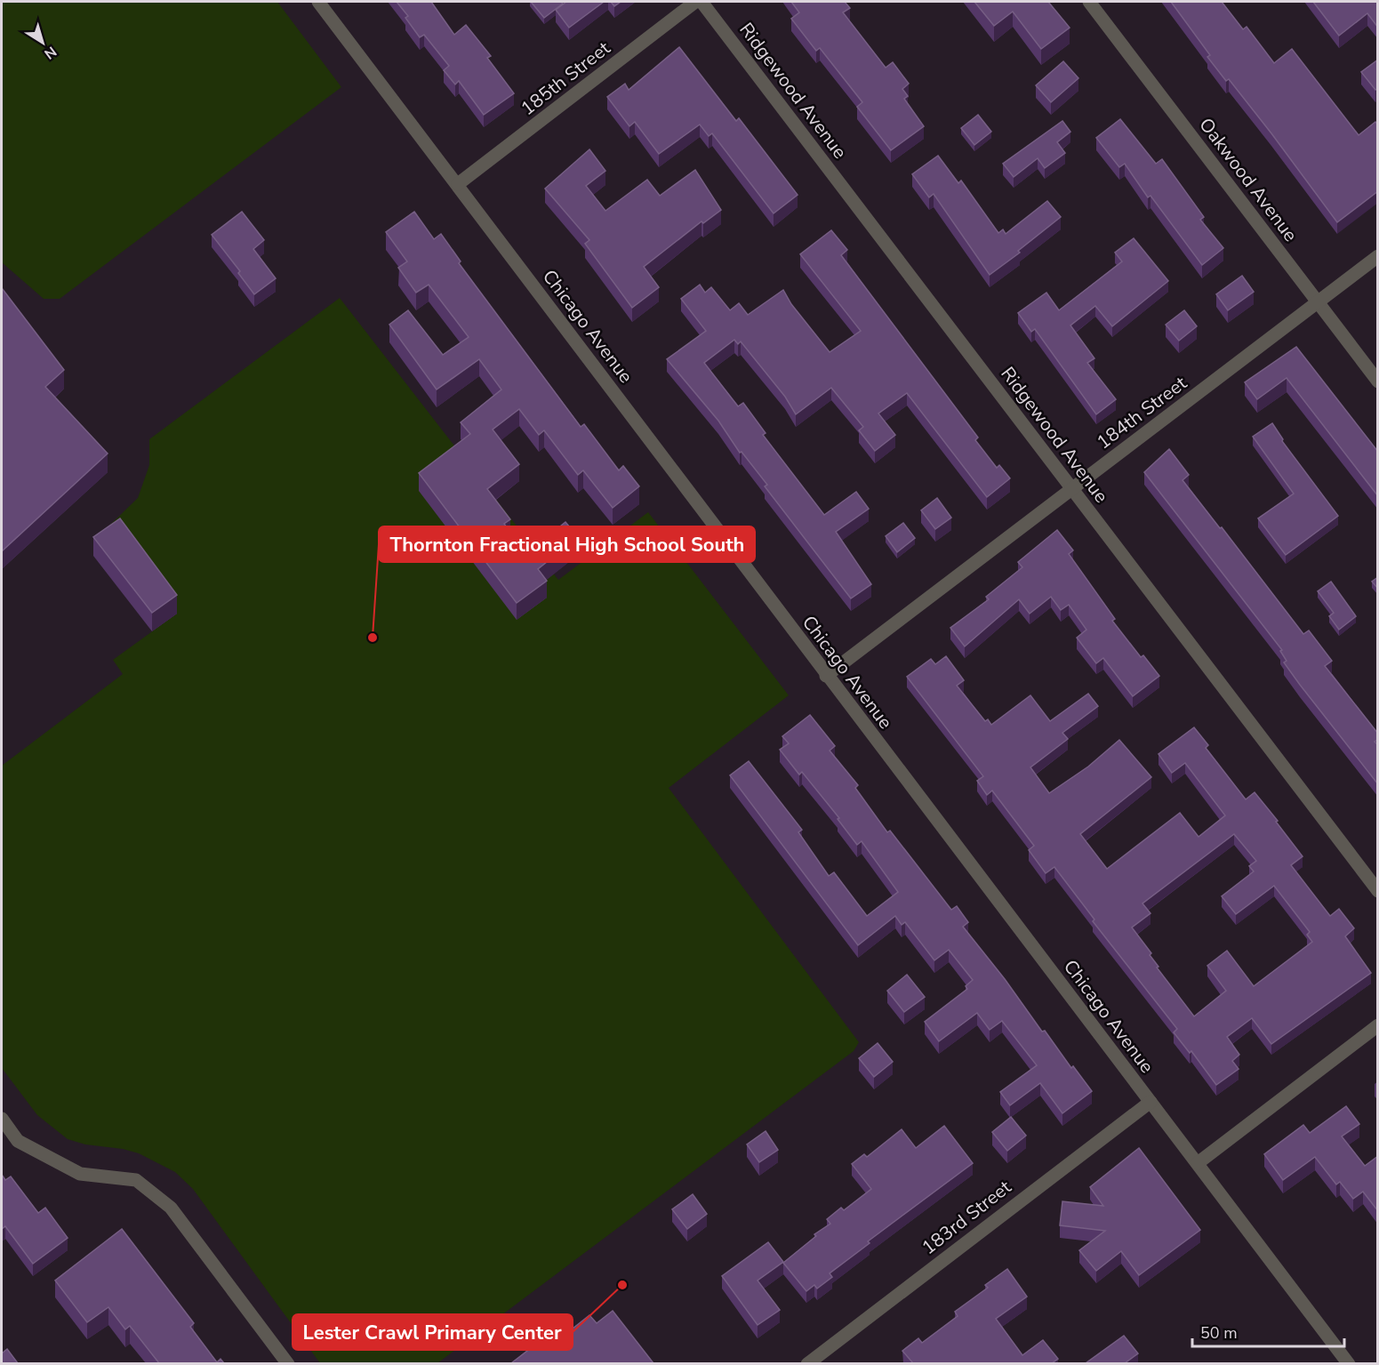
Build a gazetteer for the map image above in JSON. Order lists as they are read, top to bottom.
{
  "streets": {
    "street": [
      "185th Street",
      "Ridgewood Avenue",
      "Oakwood Avenue",
      "Chicago Avenue",
      "184th Street",
      "183rd Street"
    ]
  },
  "crossings": [
    ["185th Street", "Chicago Avenue"],
    ["Ridgewood Avenue", "184th Street"],
    ["Oakwood Avenue", "184th Street"],
    ["Chicago Avenue", "184th Street"],
    ["Chicago Avenue", "183rd Street"]
  ],
  "places": ["Thornton Fractional High School South", "Lester Crawl Primary Center"],
  "scale_bar": "50 m",
  "north": "bottom right"
}
